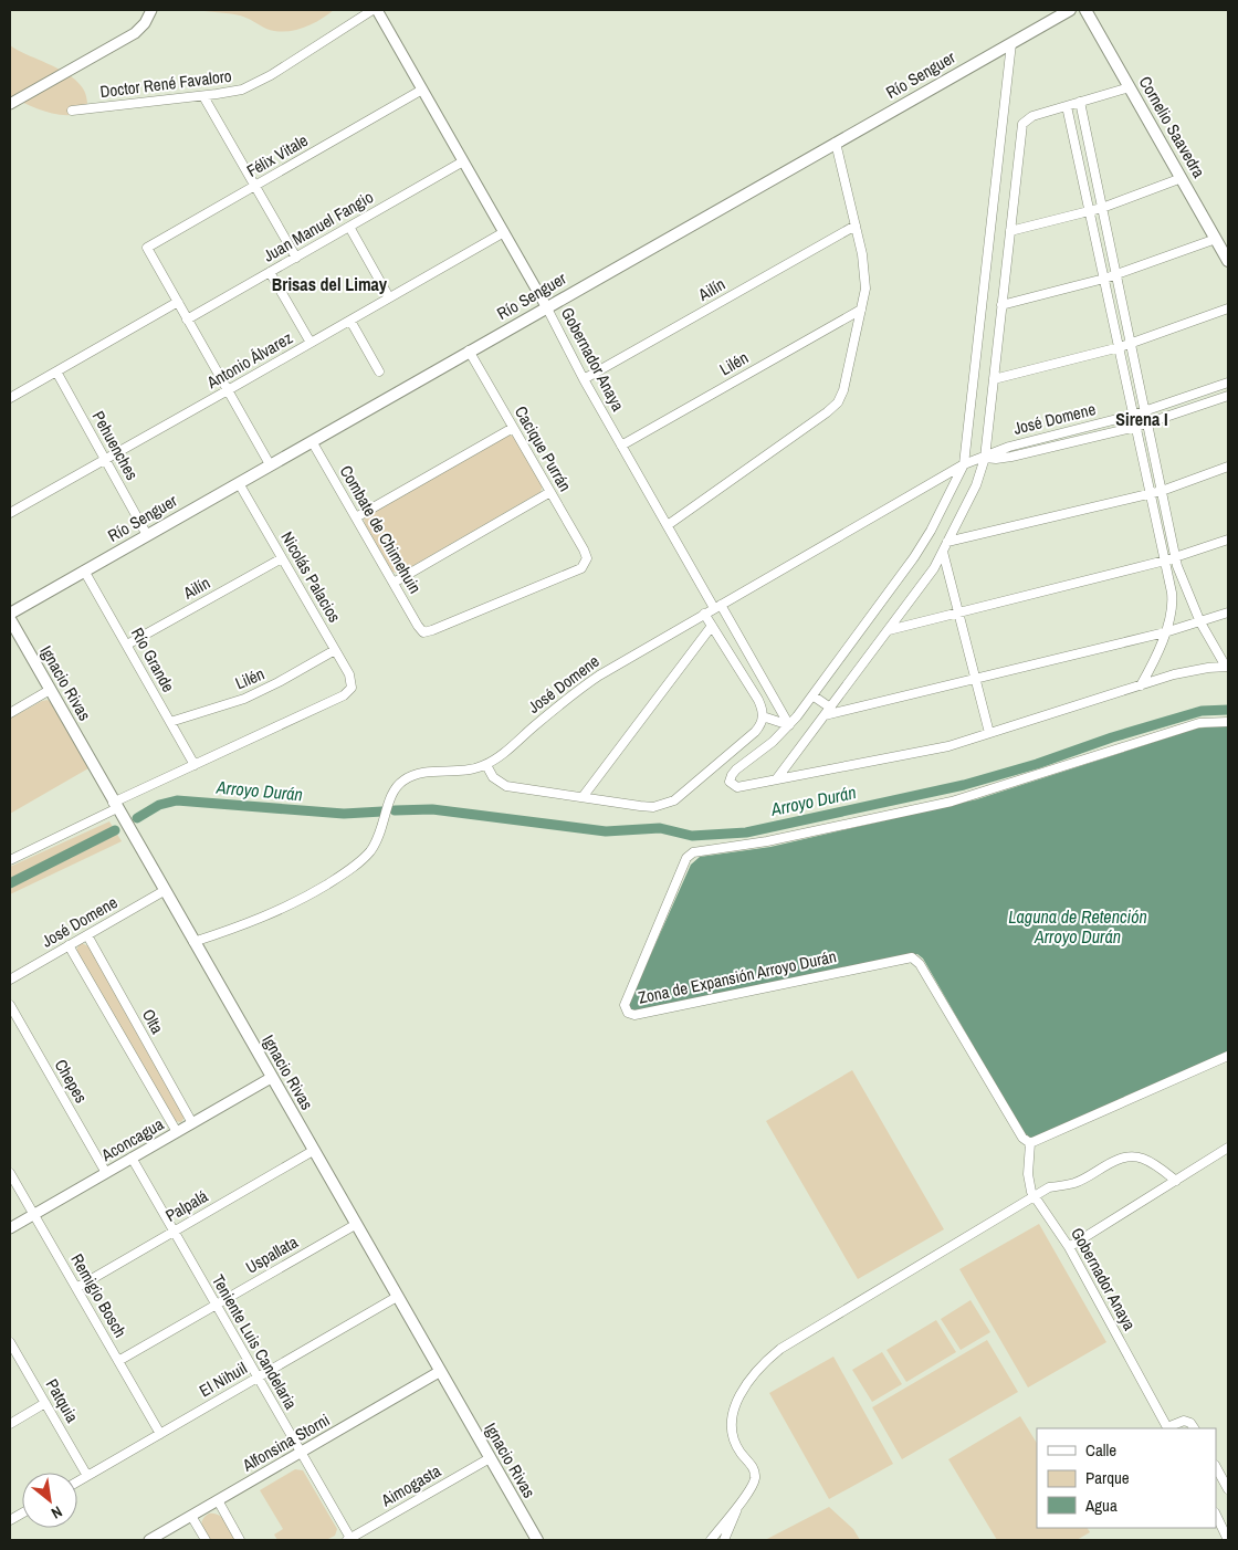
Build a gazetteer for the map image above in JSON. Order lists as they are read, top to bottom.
{
  "streets": {
    "main road": ["Río Senguer", "Cornelio Saavedra", "Ignacio Rivas"],
    "street": [
      "Doctor René Favaloro",
      "Félix Vitale",
      "Juan Manuel Fangio",
      "Ailín",
      "Gobernador Anaya",
      "Antonio Álvarez",
      "Lilén",
      "José Domene",
      "Pehuenches",
      "Cacique Purrán",
      "Combate de Chimehuin",
      "Nicolás Palacios",
      "Río Grande",
      "Zona de Expansión Arroyo Durán",
      "Olta",
      "Chepes",
      "Aconcagua",
      "Palpalá",
      "Uspallata",
      "Remigio Bosch",
      "Teniente Luis Candelaria",
      "El Nihuil",
      "Patquia",
      "Alfonsina Storni",
      "Aimogasta"
    ]
  },
  "crossings": [
    ["Río Senguer", "Gobernador Anaya"],
    ["Río Senguer", "Pehuenches"],
    ["Río Senguer", "Cacique Purrán"],
    ["Río Senguer", "Combate de Chimehuin"],
    ["Río Senguer", "Nicolás Palacios"],
    ["Río Senguer", "Río Grande"],
    ["Félix Vitale", "Gobernador Anaya"],
    ["Juan Manuel Fangio", "Gobernador Anaya"],
    ["Ailín", "Gobernador Anaya"],
    ["Ailín", "Nicolás Palacios"],
    ["Ailín", "Río Grande"],
    ["Gobernador Anaya", "Antonio Álvarez"],
    ["Gobernador Anaya", "Lilén"],
    ["Gobernador Anaya", "José Domene"],
    ["Gobernador Anaya", "Zona de Expansión Arroyo Durán"],
    ["Antonio Álvarez", "Pehuenches"],
    ["Lilén", "Nicolás Palacios"],
    ["Lilén", "Río Grande"],
    ["José Domene", "Ignacio Rivas"],
    ["José Domene", "Olta"],
    ["Cacique Purrán", "Combate de Chimehuin"],
    ["Nicolás Palacios", "Río Grande"],
    ["Ignacio Rivas", "Aconcagua"],
    ["Ignacio Rivas", "Palpalá"],
    ["Ignacio Rivas", "Uspallata"],
    ["Ignacio Rivas", "El Nihuil"],
    ["Ignacio Rivas", "Alfonsina Storni"],
    ["Ignacio Rivas", "Aimogasta"],
    ["Olta", "Aconcagua"],
    ["Chepes", "Aconcagua"],
    ["Aconcagua", "Remigio Bosch"],
    ["Aconcagua", "Teniente Luis Candelaria"],
    ["Palpalá", "Remigio Bosch"],
    ["Palpalá", "Teniente Luis Candelaria"],
    ["Uspallata", "Remigio Bosch"],
    ["Uspallata", "Teniente Luis Candelaria"],
    ["Remigio Bosch", "El Nihuil"],
    ["Teniente Luis Candelaria", "El Nihuil"],
    ["Teniente Luis Candelaria", "Alfonsina Storni"],
    ["Teniente Luis Candelaria", "Aimogasta"],
    ["El Nihuil", "Patquia"]
  ],
  "districts": ["Brisas del Limay", "Sirena I"],
  "water": ["Arroyo Durán", "Laguna de Retención Arroyo Durán"],
  "legend": ["Calle", "Parque", "Agua"],
  "north": "bottom right"
}
